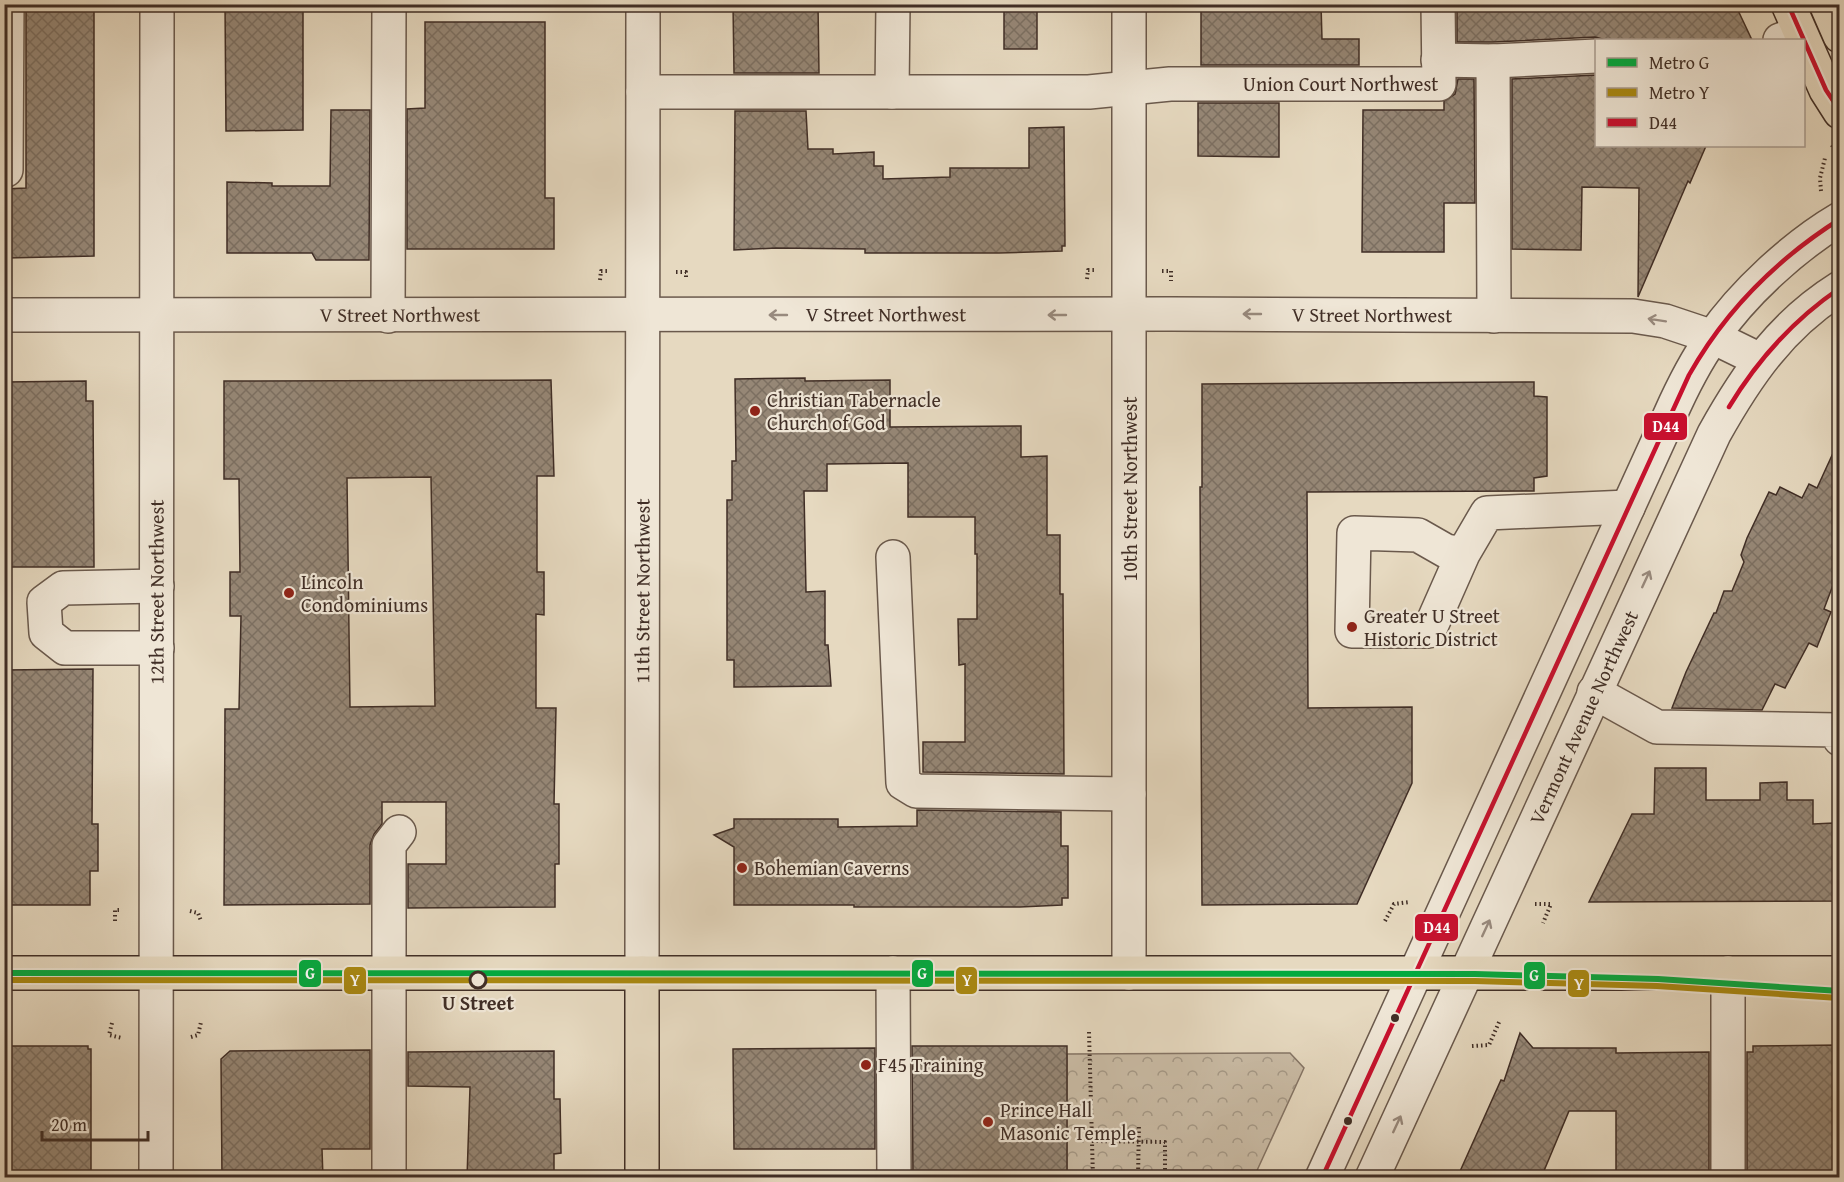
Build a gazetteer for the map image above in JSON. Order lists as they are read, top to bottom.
{
  "streets": {
    "main road": ["11th Street Northwest"],
    "street": [
      "Union Court Northwest",
      "V Street Northwest",
      "10th Street Northwest",
      "12th Street Northwest",
      "Vermont Avenue Northwest"
    ]
  },
  "crossings": [
    ["Union Court Northwest", "10th Street Northwest"],
    ["V Street Northwest", "10th Street Northwest"],
    ["V Street Northwest", "12th Street Northwest"],
    ["V Street Northwest", "11th Street Northwest"],
    ["V Street Northwest", "Vermont Avenue Northwest"]
  ],
  "places": [
    "Christian Tabernacle Church of God",
    "Lincoln Condominiums",
    "Greater U Street Historic District",
    "Bohemian Caverns",
    "U Street",
    "F45 Training",
    "Prince Hall Masonic Temple"
  ],
  "lines": ["transit line D44", "metro line G", "metro line Y"],
  "legend": ["Metro G", "Metro Y", "D44"],
  "scale_bar": "20 m"
}
